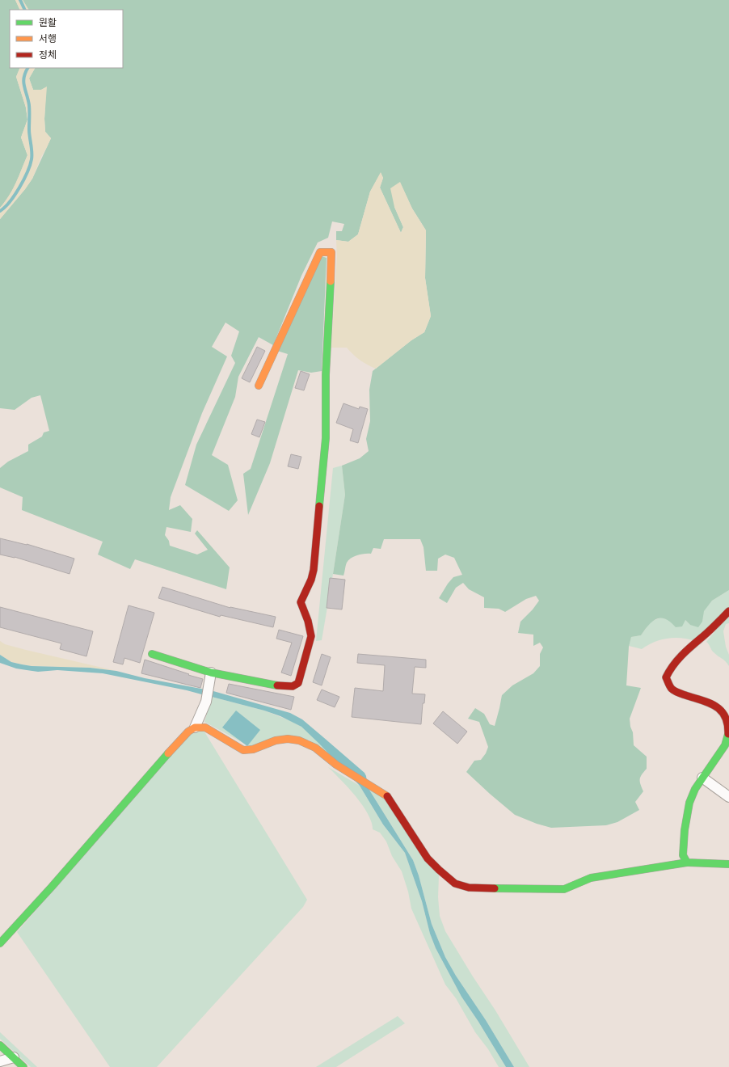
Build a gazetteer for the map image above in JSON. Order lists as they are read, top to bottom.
{
  "legend": ["원활", "서행", "정체"]
}
